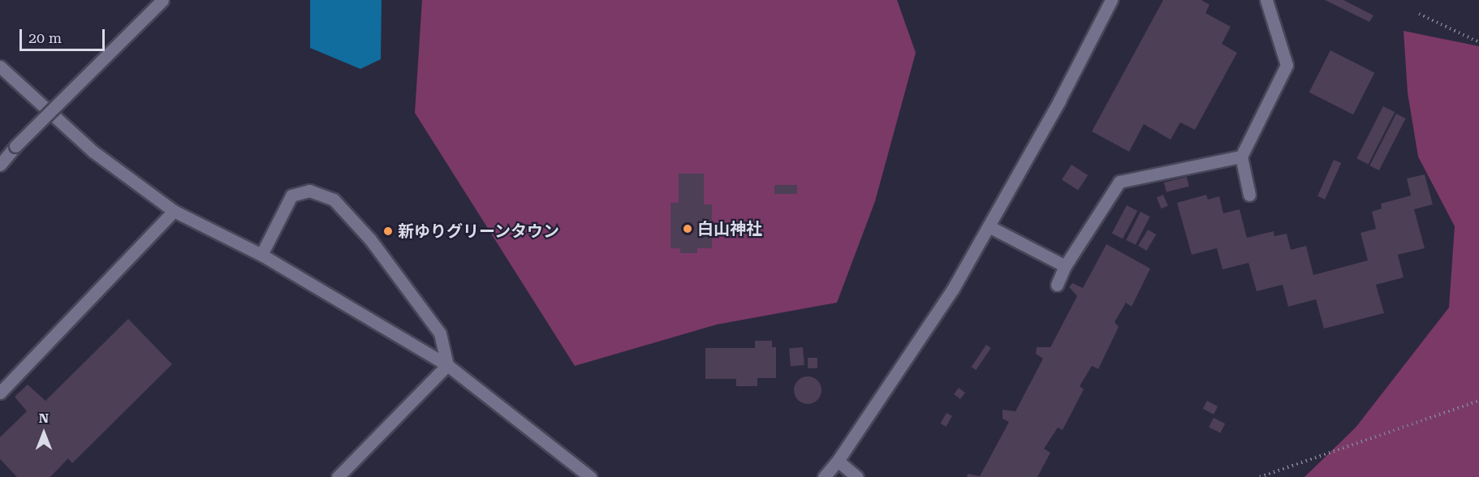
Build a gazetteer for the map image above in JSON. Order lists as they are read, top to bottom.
{
  "places": ["白山神社", "新ゆりグリーンタウン"],
  "scale_bar": "20 m",
  "north": "top"
}
